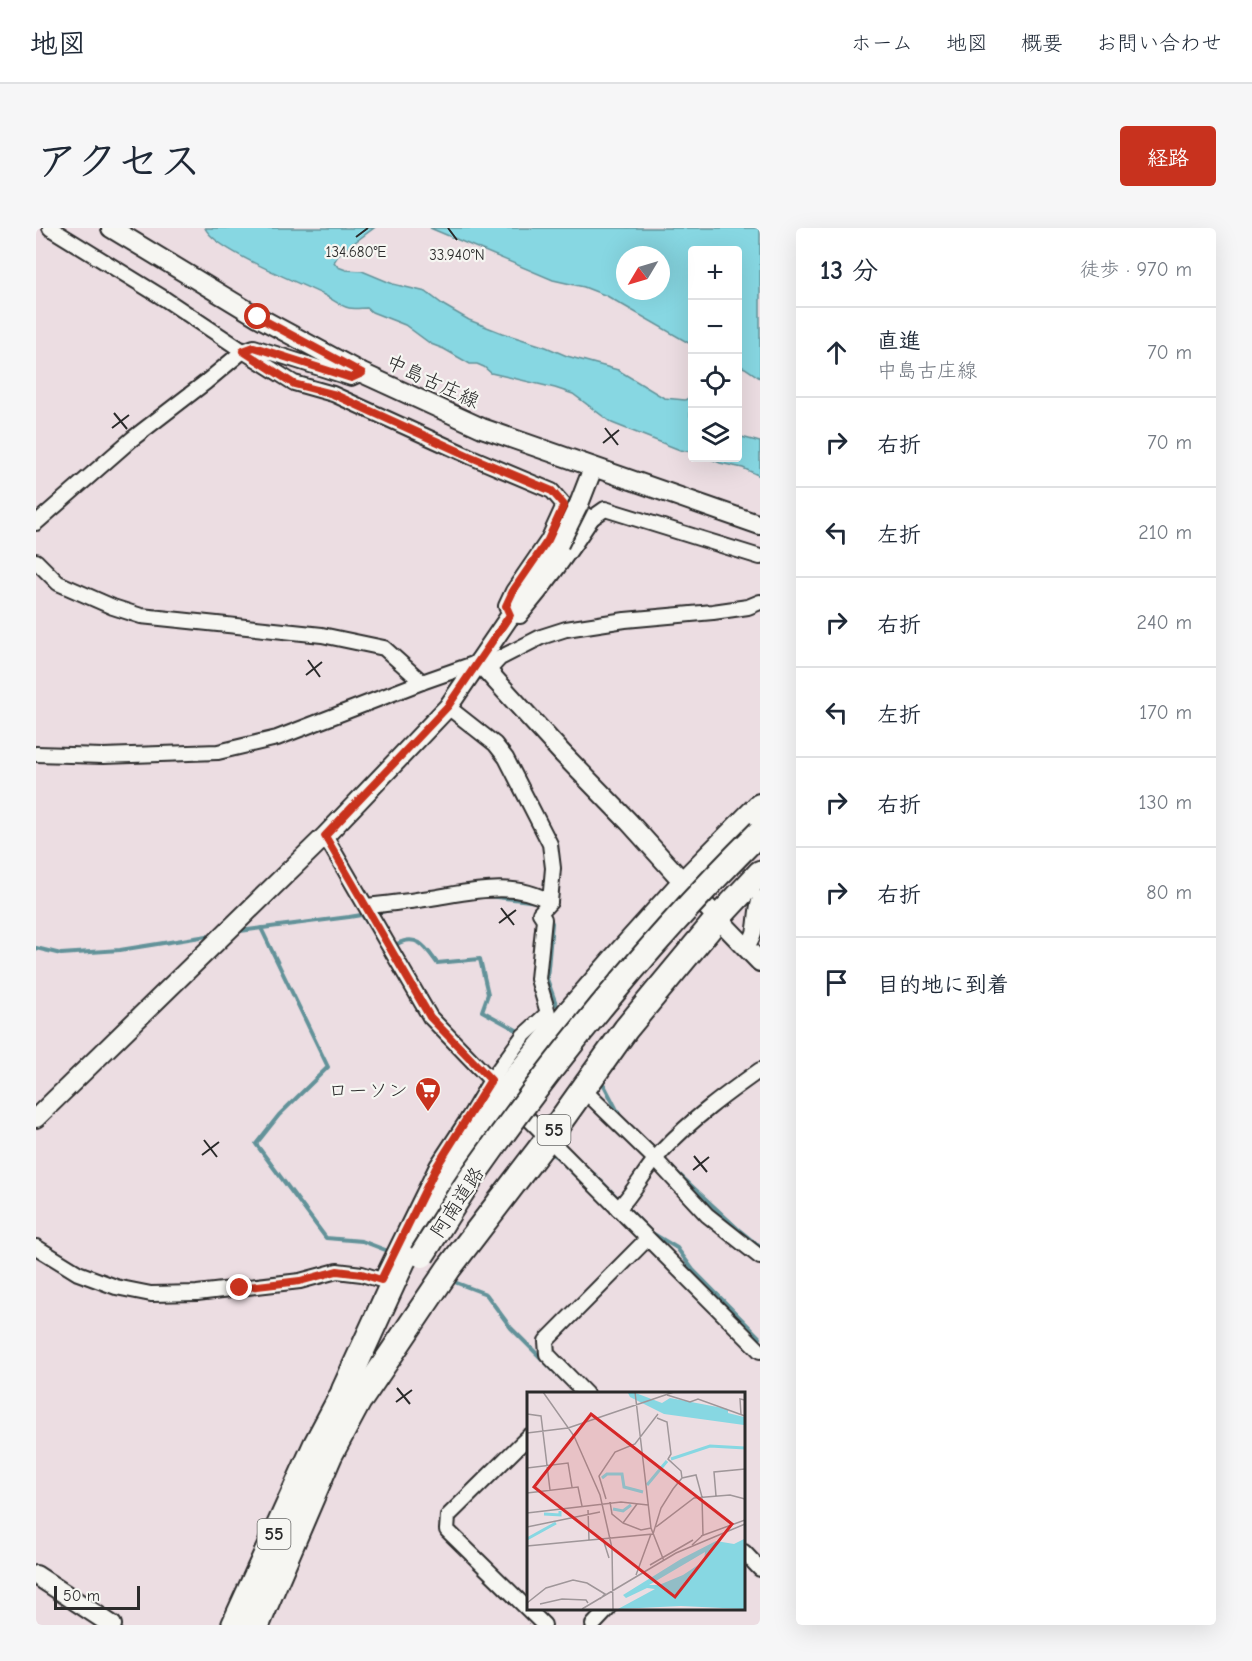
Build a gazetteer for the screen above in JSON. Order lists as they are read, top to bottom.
{
  "streets": {
    "highway": ["55", "阿南道路"],
    "street": ["中島古庄線"]
  },
  "crossings": [
    ["55", "阿南道路"]
  ],
  "places": {
    "supermarket": ["ローソン"]
  },
  "scale_bar": "50 m",
  "north": "bottom left",
  "page": {
    "header": "地図",
    "nav": [
      "ホーム",
      "地図",
      "概要",
      "お問い合わせ"
    ],
    "title": "アクセス",
    "buttons": "経路",
    "heading": ["13 分", "徒歩 · 970 m"],
    "map_buttons": ["+", "−"],
    "list": [
      ["直進", "中島古庄線", "70 m"],
      ["右折", "70 m"],
      ["左折", "210 m"],
      ["右折", "240 m"],
      ["左折", "170 m"],
      ["右折", "130 m"],
      ["右折", "80 m"],
      "目的地に到着"
    ],
    "scale": "50 m"
  },
  "coordinates": ["134.680°E", "33.940°N"]
}
